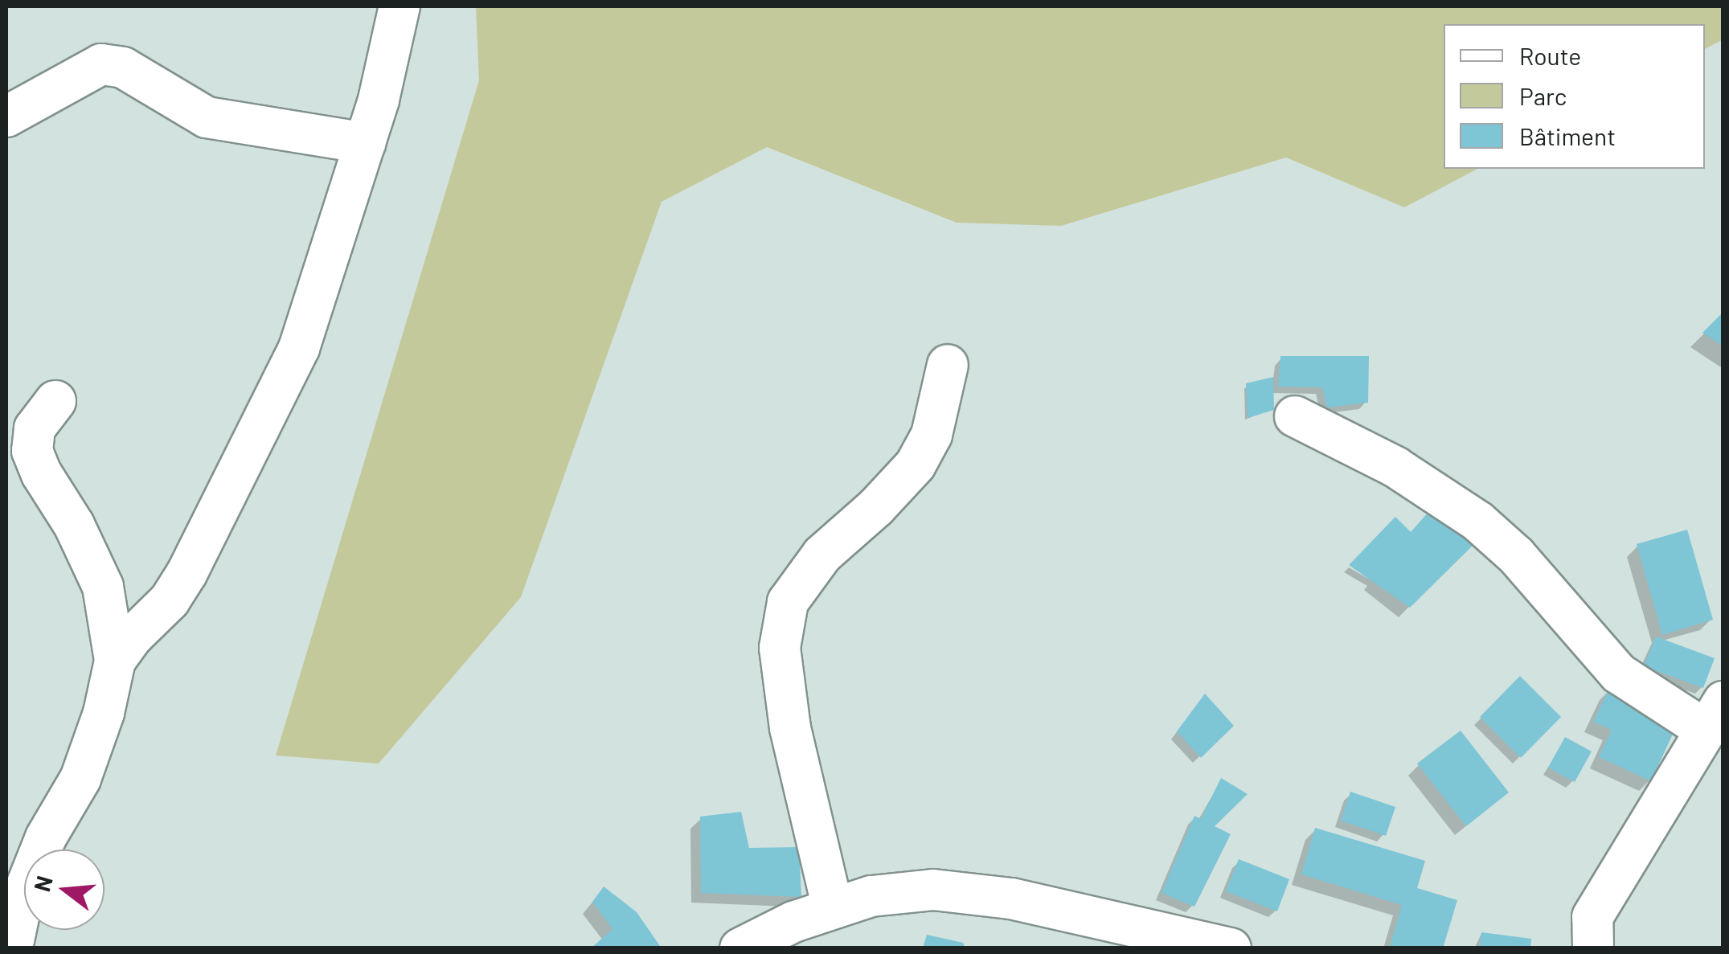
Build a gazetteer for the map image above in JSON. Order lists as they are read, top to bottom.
{
  "legend": ["Route", "Parc", "Bâtiment"],
  "north": "left"
}
